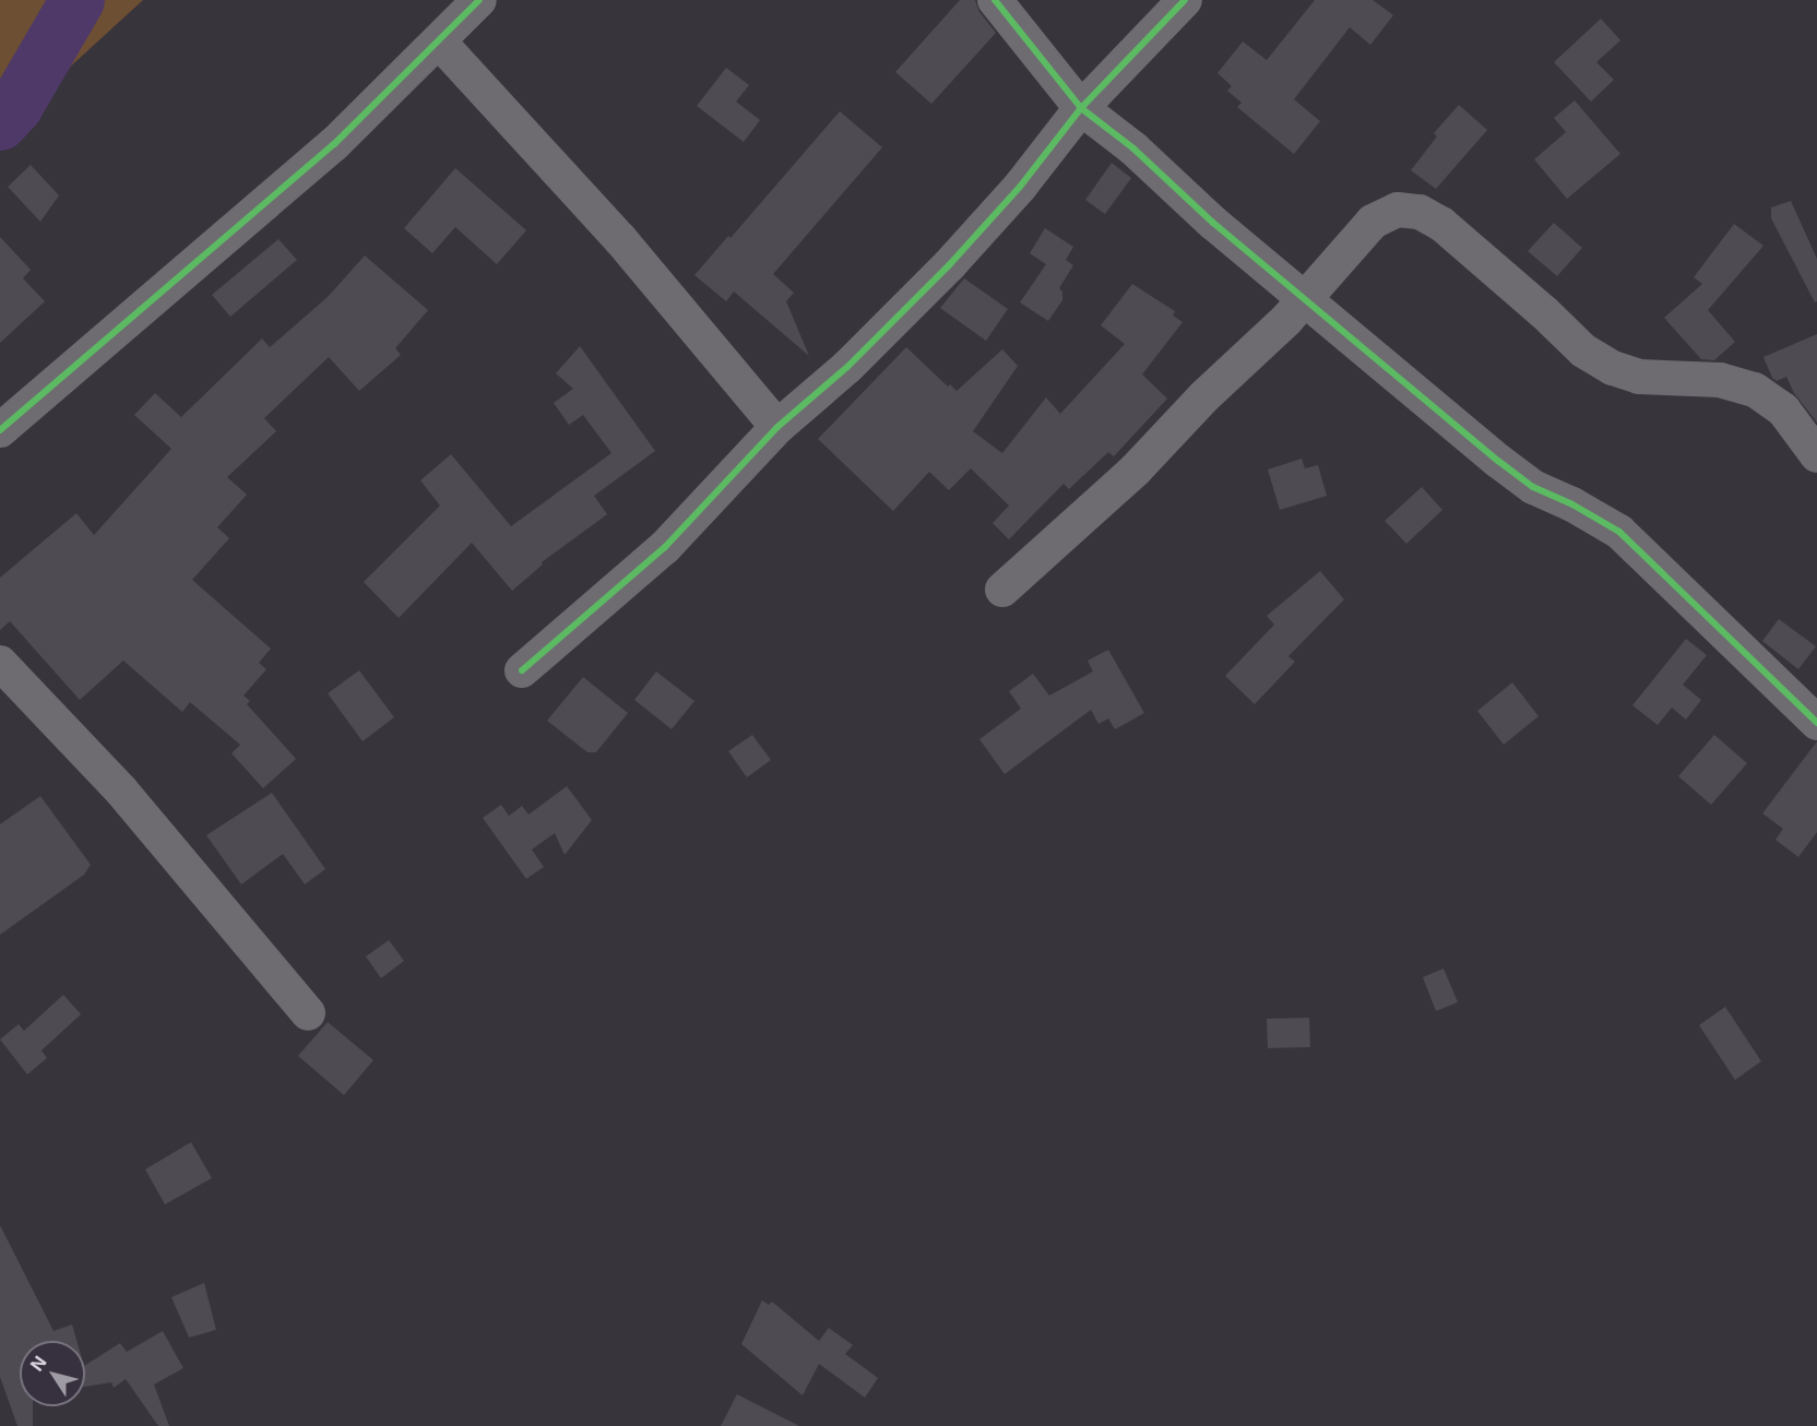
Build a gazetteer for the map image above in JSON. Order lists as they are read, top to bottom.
{
  "north": "top left"
}
